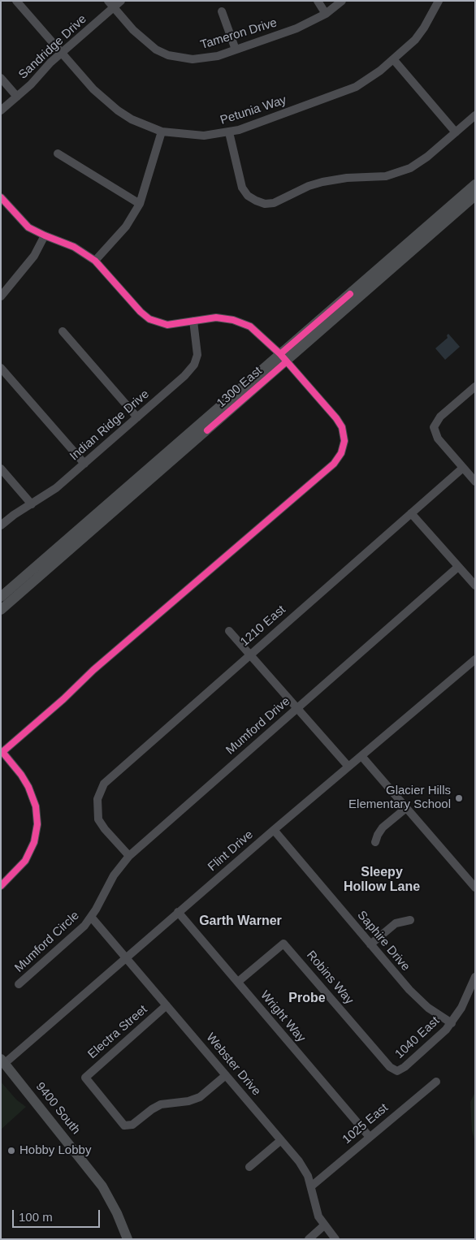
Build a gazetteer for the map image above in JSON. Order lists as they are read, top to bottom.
{
  "streets": {
    "main road": ["1300 East", "9400 South"],
    "street": [
      "Tameron Drive",
      "Sandridge Drive",
      "Petunia Way",
      "Indian Ridge Drive",
      "1210 East",
      "Mumford Drive",
      "Flint Drive",
      "Saphire Drive",
      "Mumford Circle",
      "Robins Way",
      "Wright Way",
      "Electra Street",
      "1040 East",
      "Webster Drive",
      "1025 East"
    ]
  },
  "crossings": [
    ["Tameron Drive", "Sandridge Drive"],
    ["Sandridge Drive", "Petunia Way"],
    ["1210 East", "Mumford Drive"],
    ["Mumford Drive", "Mumford Circle"],
    ["Mumford Drive", "Webster Drive"],
    ["Flint Drive", "Saphire Drive"],
    ["Flint Drive", "Wright Way"],
    ["Flint Drive", "Webster Drive"],
    ["Flint Drive", "9400 South"],
    ["Saphire Drive", "1040 East"],
    ["Mumford Circle", "Webster Drive"],
    ["Robins Way", "Wright Way"],
    ["Robins Way", "1040 East"],
    ["Wright Way", "1025 East"],
    ["Electra Street", "Webster Drive"],
    ["Webster Drive", "1025 East"]
  ],
  "districts": ["Sleepy Hollow Lane", "Garth Warner", "Probe"],
  "places": ["Glacier Hills Elementary School", "Hobby Lobby"],
  "scale_bar": "100 m"
}
